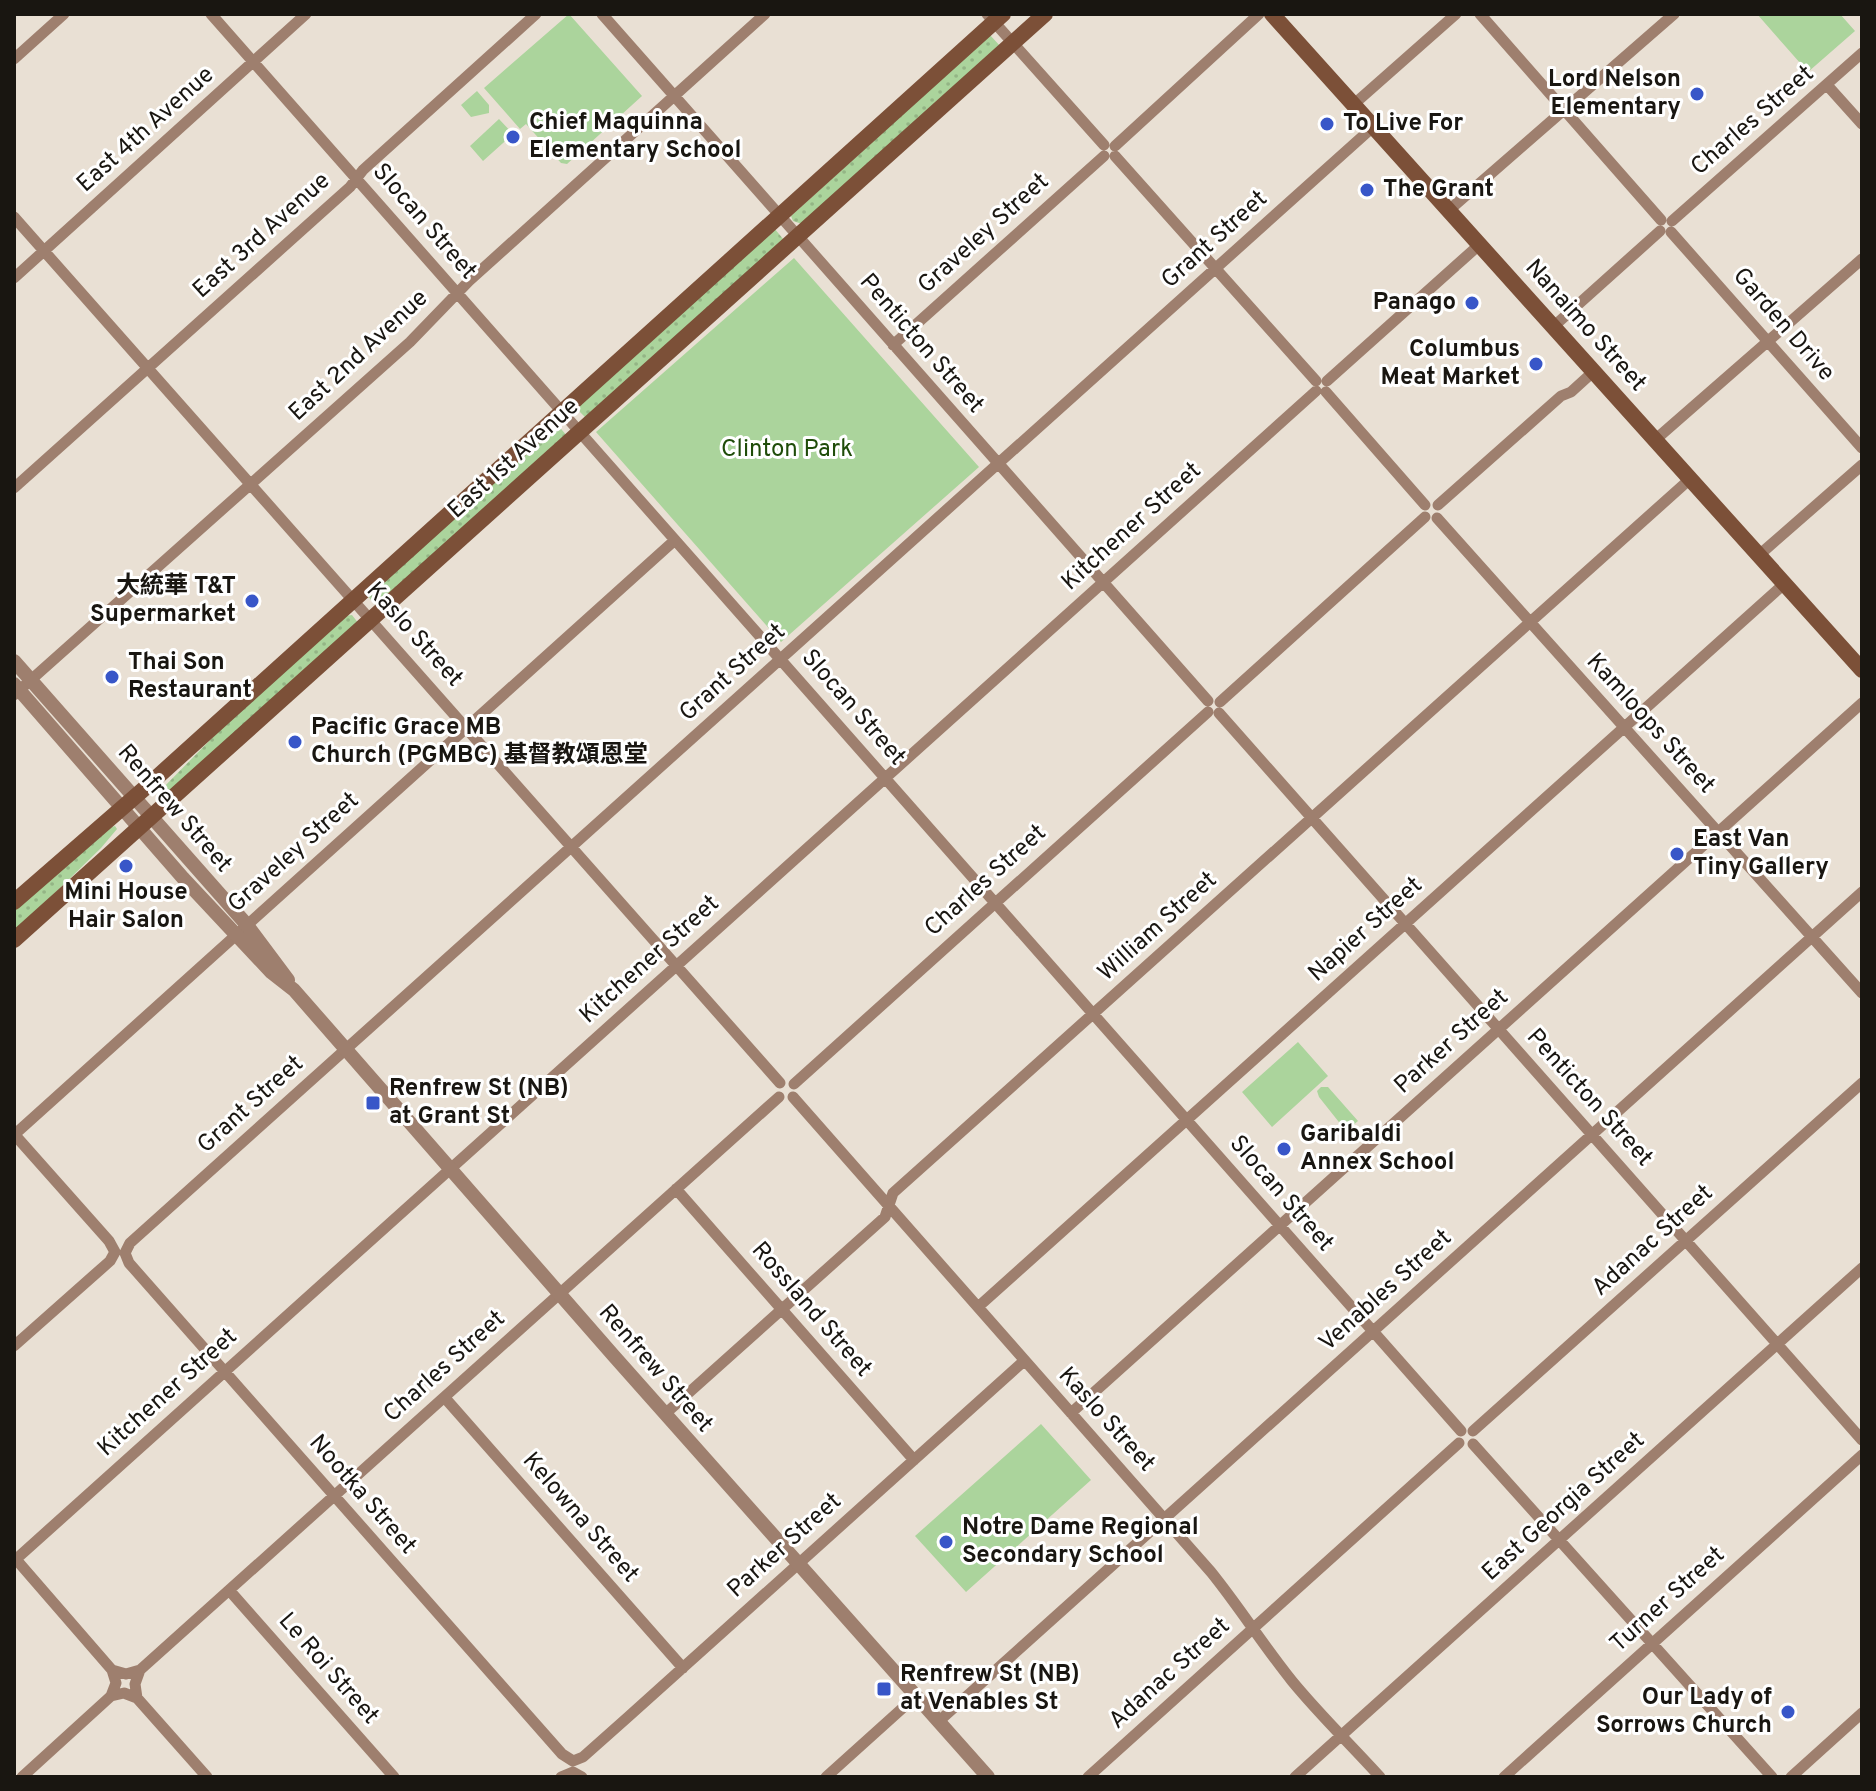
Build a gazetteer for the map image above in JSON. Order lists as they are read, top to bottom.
{
  "streets": {
    "main road": ["Nanaimo Street", "East 1st Avenue"],
    "street": [
      "Charles Street",
      "East 4th Avenue",
      "Slocan Street",
      "Graveley Street",
      "East 3rd Avenue",
      "Grant Street",
      "Garden Drive",
      "Penticton Street",
      "East 2nd Avenue",
      "Kitchener Street",
      "Kaslo Street",
      "Kamloops Street",
      "Renfrew Street",
      "William Street",
      "Napier Street",
      "Parker Street",
      "Adanac Street",
      "Venables Street",
      "Rossland Street",
      "Nootka Street",
      "East Georgia Street",
      "Kelowna Street",
      "Turner Street",
      "Le Roi Street"
    ]
  },
  "crossings": [
    ["Charles Street", "Slocan Street"],
    ["Charles Street", "Garden Drive"],
    ["Charles Street", "Nanaimo Street"],
    ["Charles Street", "Penticton Street"],
    ["Charles Street", "Kaslo Street"],
    ["Charles Street", "Kamloops Street"],
    ["Charles Street", "Renfrew Street"],
    ["Charles Street", "Rossland Street"],
    ["Charles Street", "Nootka Street"],
    ["Charles Street", "Kelowna Street"],
    ["Charles Street", "Le Roi Street"],
    ["East 4th Avenue", "Slocan Street"],
    ["East 4th Avenue", "Kaslo Street"],
    ["Slocan Street", "Graveley Street"],
    ["Slocan Street", "East 3rd Avenue"],
    ["Slocan Street", "Grant Street"],
    ["Slocan Street", "East 2nd Avenue"],
    ["Slocan Street", "East 1st Avenue"],
    ["Slocan Street", "Kitchener Street"],
    ["Slocan Street", "William Street"],
    ["Slocan Street", "Napier Street"],
    ["Slocan Street", "Parker Street"],
    ["Slocan Street", "Adanac Street"],
    ["Slocan Street", "Venables Street"],
    ["Graveley Street", "Penticton Street"],
    ["Graveley Street", "Kaslo Street"],
    ["Graveley Street", "Kamloops Street"],
    ["Graveley Street", "Renfrew Street"],
    ["Graveley Street", "Nootka Street"],
    ["East 3rd Avenue", "Kaslo Street"],
    ["Grant Street", "Nanaimo Street"],
    ["Grant Street", "Penticton Street"],
    ["Grant Street", "Kaslo Street"],
    ["Grant Street", "Kamloops Street"],
    ["Grant Street", "Renfrew Street"],
    ["Grant Street", "Nootka Street"],
    ["Nanaimo Street", "Kitchener Street"],
    ["Nanaimo Street", "William Street"],
    ["Nanaimo Street", "Napier Street"],
    ["Penticton Street", "East 2nd Avenue"],
    ["Penticton Street", "East 1st Avenue"],
    ["Penticton Street", "Kitchener Street"],
    ["Penticton Street", "William Street"],
    ["Penticton Street", "Napier Street"],
    ["Penticton Street", "Parker Street"],
    ["Penticton Street", "Adanac Street"],
    ["Penticton Street", "Venables Street"],
    ["Penticton Street", "East Georgia Street"],
    ["East 2nd Avenue", "Kaslo Street"],
    ["East 2nd Avenue", "Renfrew Street"],
    ["East 1st Avenue", "Kaslo Street"],
    ["East 1st Avenue", "Kamloops Street"],
    ["East 1st Avenue", "Renfrew Street"],
    ["Kitchener Street", "Kaslo Street"],
    ["Kitchener Street", "Kamloops Street"],
    ["Kitchener Street", "Renfrew Street"],
    ["Kitchener Street", "Nootka Street"],
    ["Kaslo Street", "William Street"],
    ["Kaslo Street", "Napier Street"],
    ["Kaslo Street", "Parker Street"],
    ["Kaslo Street", "Adanac Street"],
    ["Kaslo Street", "Venables Street"],
    ["Kaslo Street", "East Georgia Street"],
    ["Kamloops Street", "William Street"],
    ["Kamloops Street", "Napier Street"],
    ["Kamloops Street", "Parker Street"],
    ["Kamloops Street", "Venables Street"],
    ["Renfrew Street", "William Street"],
    ["Renfrew Street", "Parker Street"],
    ["Renfrew Street", "Venables Street"],
    ["William Street", "Rossland Street"],
    ["Parker Street", "Rossland Street"],
    ["Parker Street", "Nootka Street"],
    ["Parker Street", "Kelowna Street"]
  ],
  "parks": ["Clinton Park"],
  "places": {
    "other": [
      "Lord Nelson Elementary",
      "To Live For",
      "Chief Maquinna Elementary School",
      "The Grant",
      "Panago",
      "Columbus Meat Market",
      "大統華 T&T Supermarket",
      "Thai Son Restaurant",
      "Pacific Grace MB Church (PGMBC) 基督教頌恩堂",
      "East Van Tiny Gallery",
      "Mini House Hair Salon",
      "Garibaldi Annex School",
      "Notre Dame Regional Secondary School",
      "Our Lady of Sorrows Church"
    ],
    "transit": ["Renfrew St (NB) at Grant St", "Renfrew St (NB) at Venables St"]
  }
}
